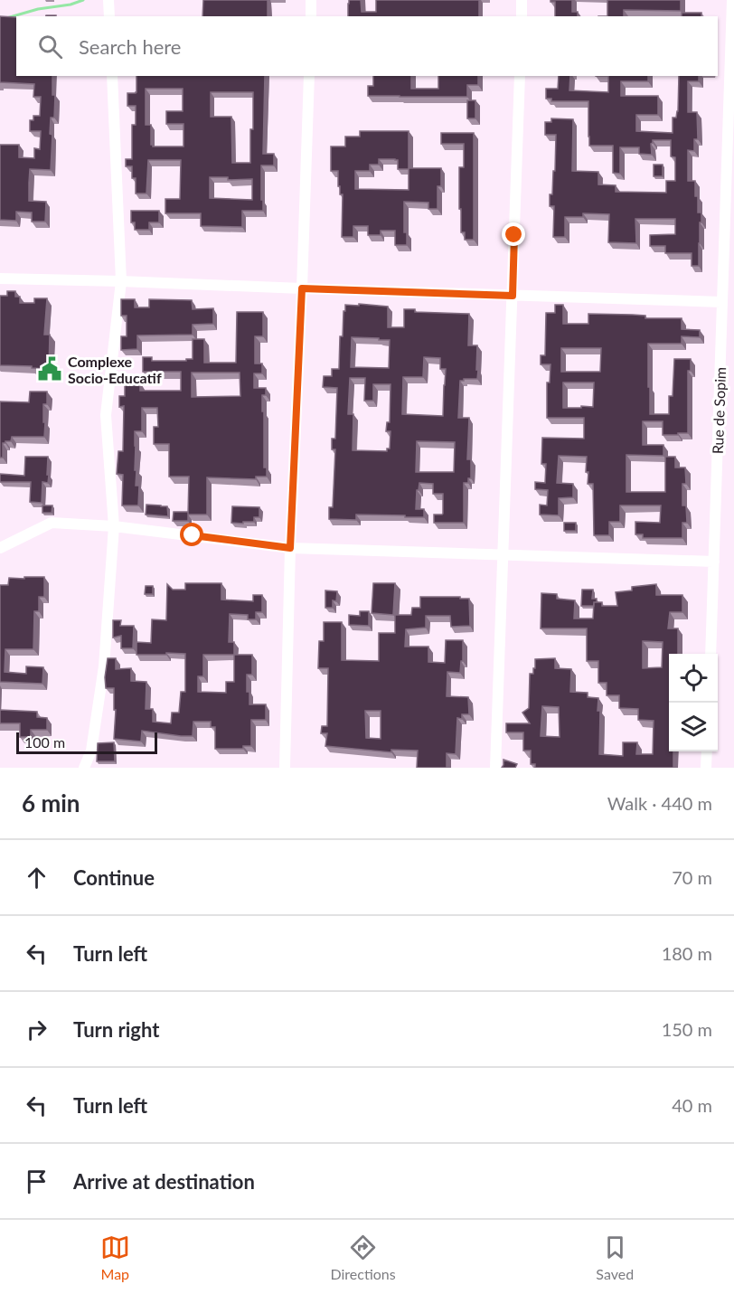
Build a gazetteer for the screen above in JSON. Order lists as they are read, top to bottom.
{
  "streets": {
    "street": ["Rue de Sopim"]
  },
  "places": {
    "public building": ["Complexe Socio-Educatif"]
  },
  "scale_bar": "100 m",
  "page": {
    "search": "Search here",
    "scale": "100 m",
    "heading": ["6 min", "Walk · 440 m"],
    "list": [
      ["Continue", "70 m"],
      ["Turn left", "180 m"],
      ["Turn right", "150 m"],
      ["Turn left", "40 m"],
      "Arrive at destination"
    ],
    "nav": ["Map", "Directions", "Saved"]
  }
}
